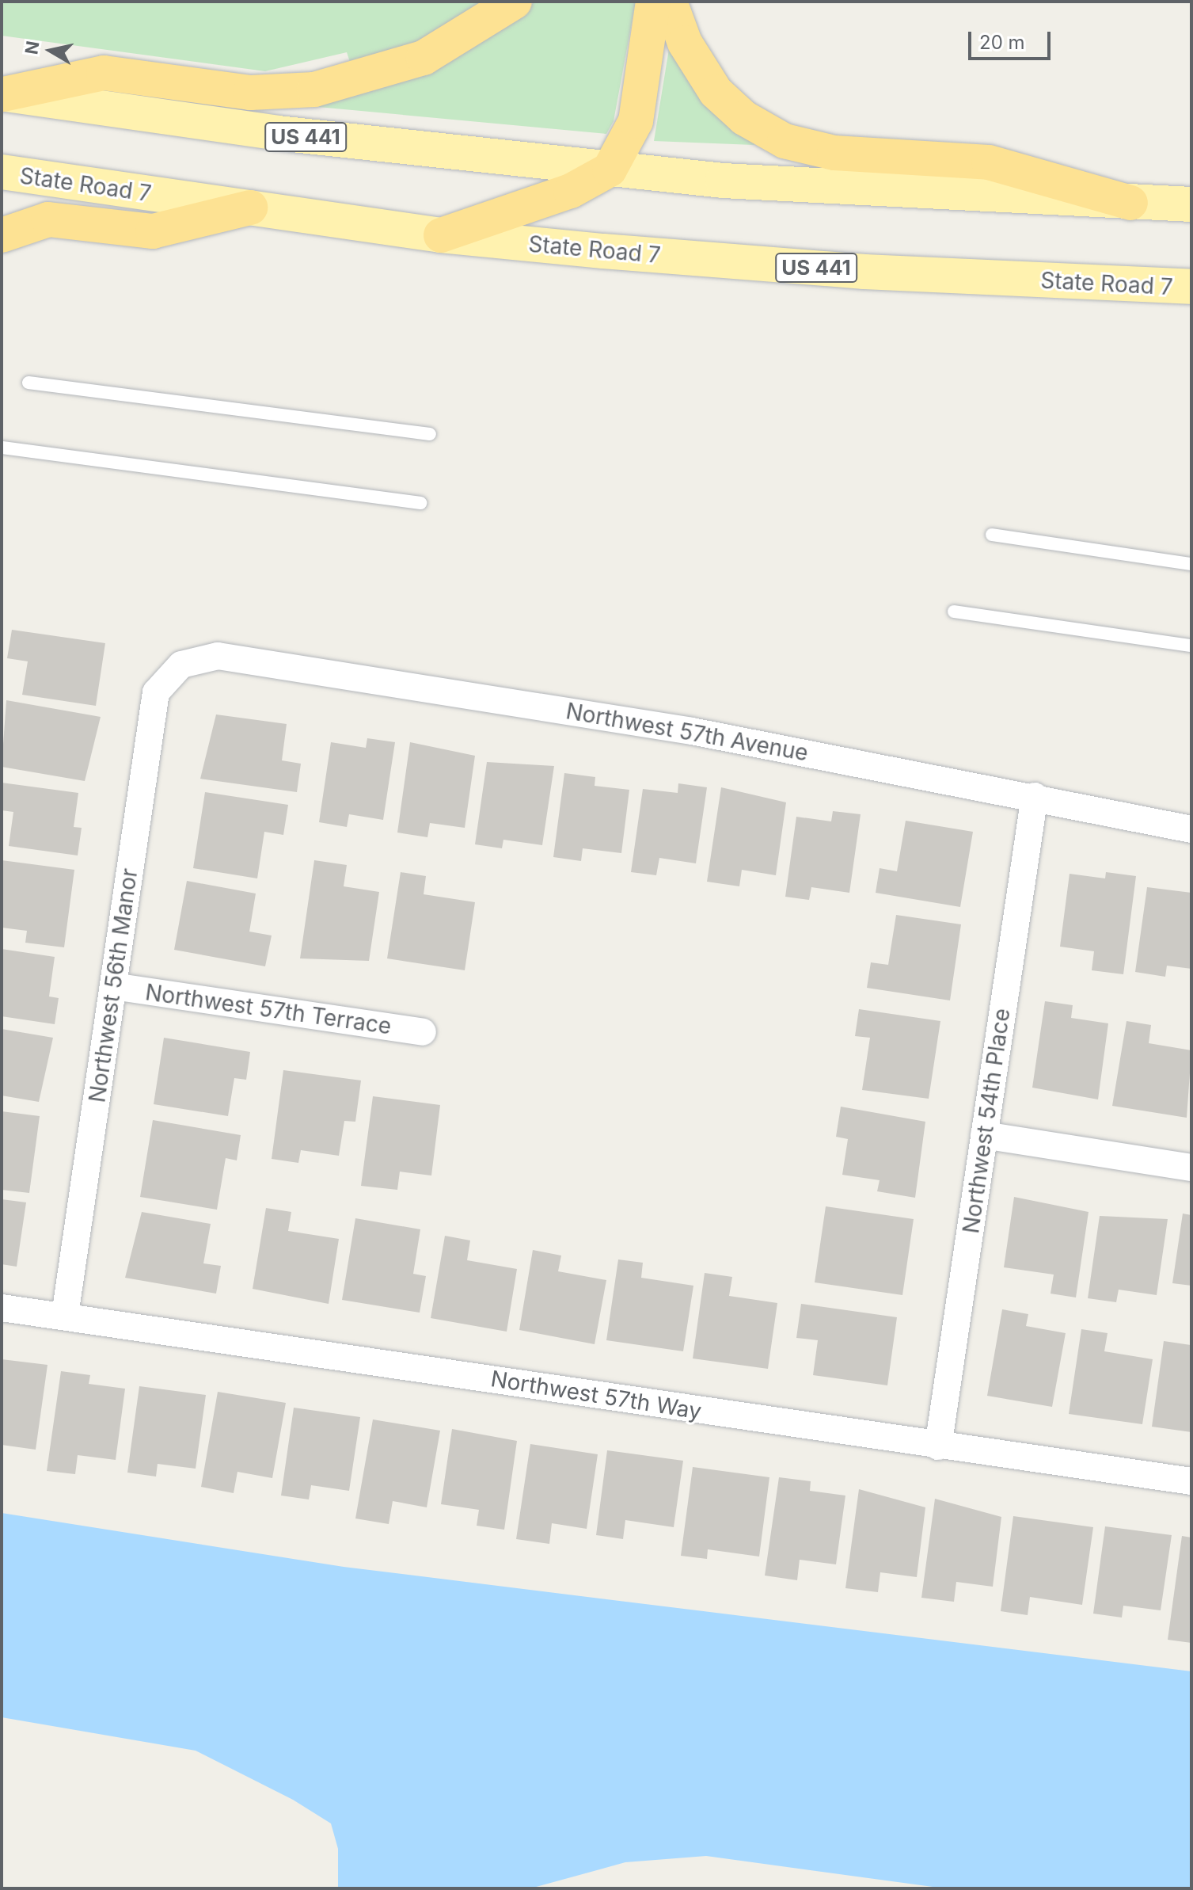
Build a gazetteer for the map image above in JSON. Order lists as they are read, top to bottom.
{
  "streets": {
    "main road": ["US 441", "State Road 7"],
    "street": [
      "Northwest 57th Avenue",
      "Northwest 56th Manor",
      "Northwest 57th Terrace",
      "Northwest 54th Place",
      "Northwest 57th Way"
    ]
  },
  "crossings": [
    ["Northwest 57th Avenue", "Northwest 56th Manor"],
    ["Northwest 57th Avenue", "Northwest 54th Place"],
    ["Northwest 56th Manor", "Northwest 57th Terrace"],
    ["Northwest 56th Manor", "Northwest 57th Way"],
    ["Northwest 54th Place", "Northwest 57th Way"]
  ],
  "scale_bar": "20 m",
  "north": "left"
}
